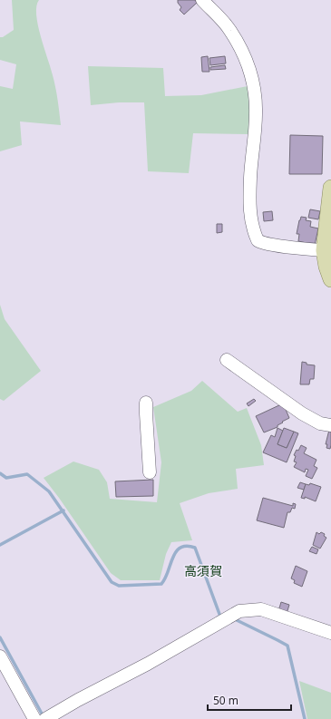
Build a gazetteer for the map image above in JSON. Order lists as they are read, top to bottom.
{
  "districts": ["高須賀"],
  "scale_bar": "50 m"
}
